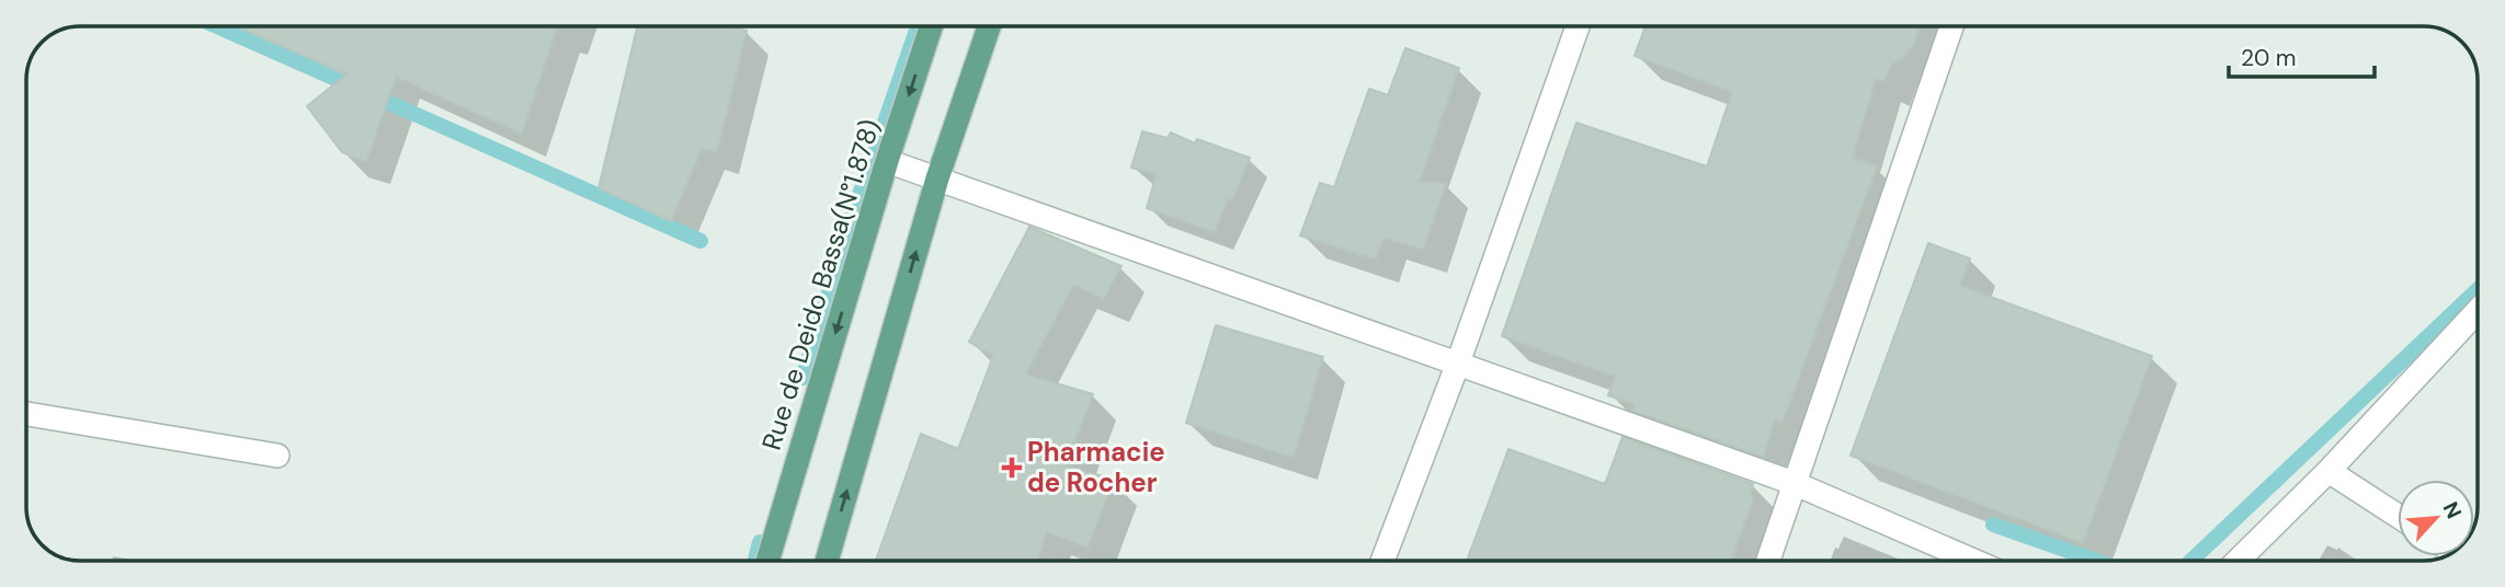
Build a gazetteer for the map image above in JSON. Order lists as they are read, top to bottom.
{
  "streets": {
    "main road": ["Rue de Deido Bassa(N°1.878)"]
  },
  "places": {
    "health": ["Pharmacie de Rocher"]
  },
  "scale_bar": "20 m",
  "north": "top right"
}
